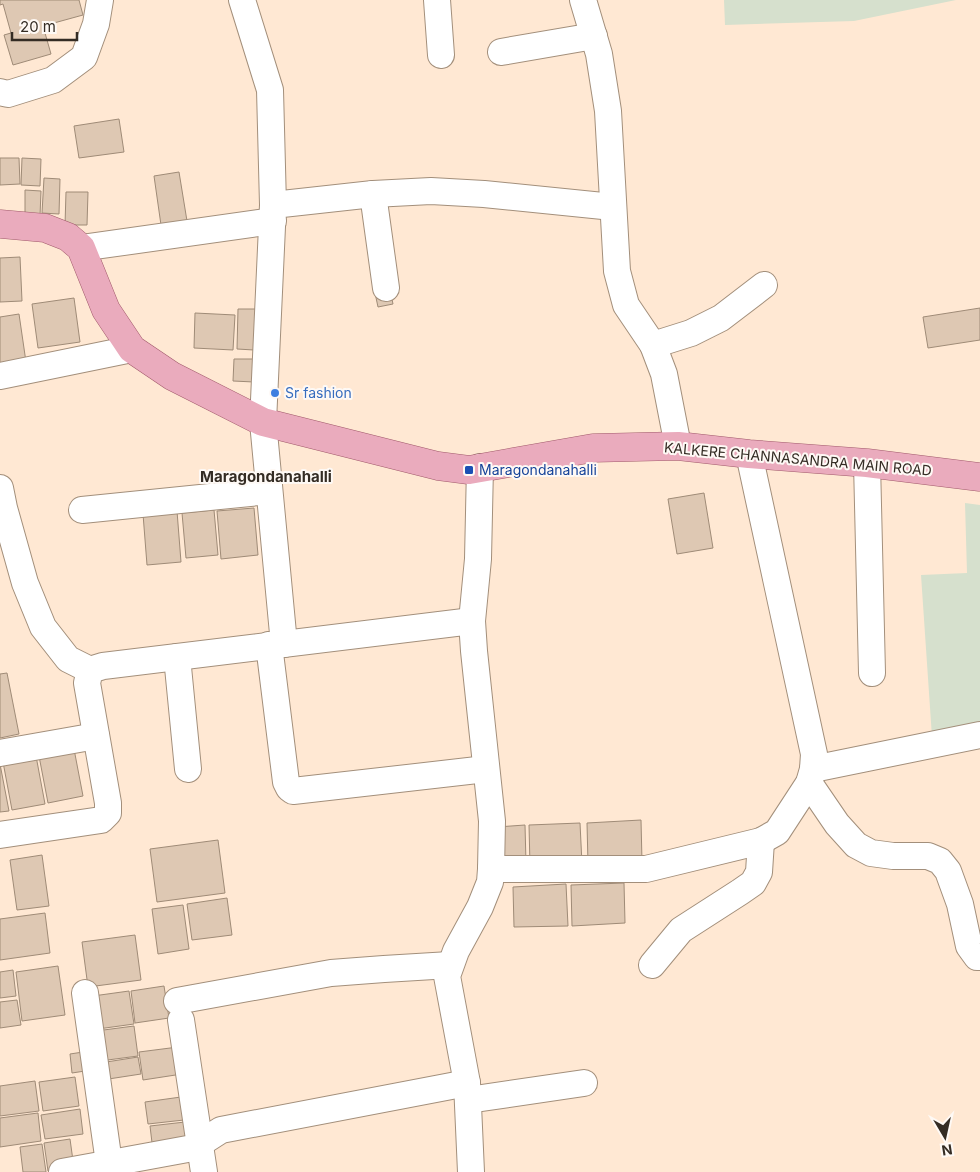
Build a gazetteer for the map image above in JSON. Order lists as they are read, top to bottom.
{
  "streets": {
    "main road": ["KALKERE CHANNASANDRA MAIN ROAD"]
  },
  "districts": ["Maragondanahalli"],
  "places": {
    "other": ["Sr fashion"],
    "transit": ["Maragondanahalli"]
  },
  "scale_bar": "20 m",
  "north": "bottom"
}
